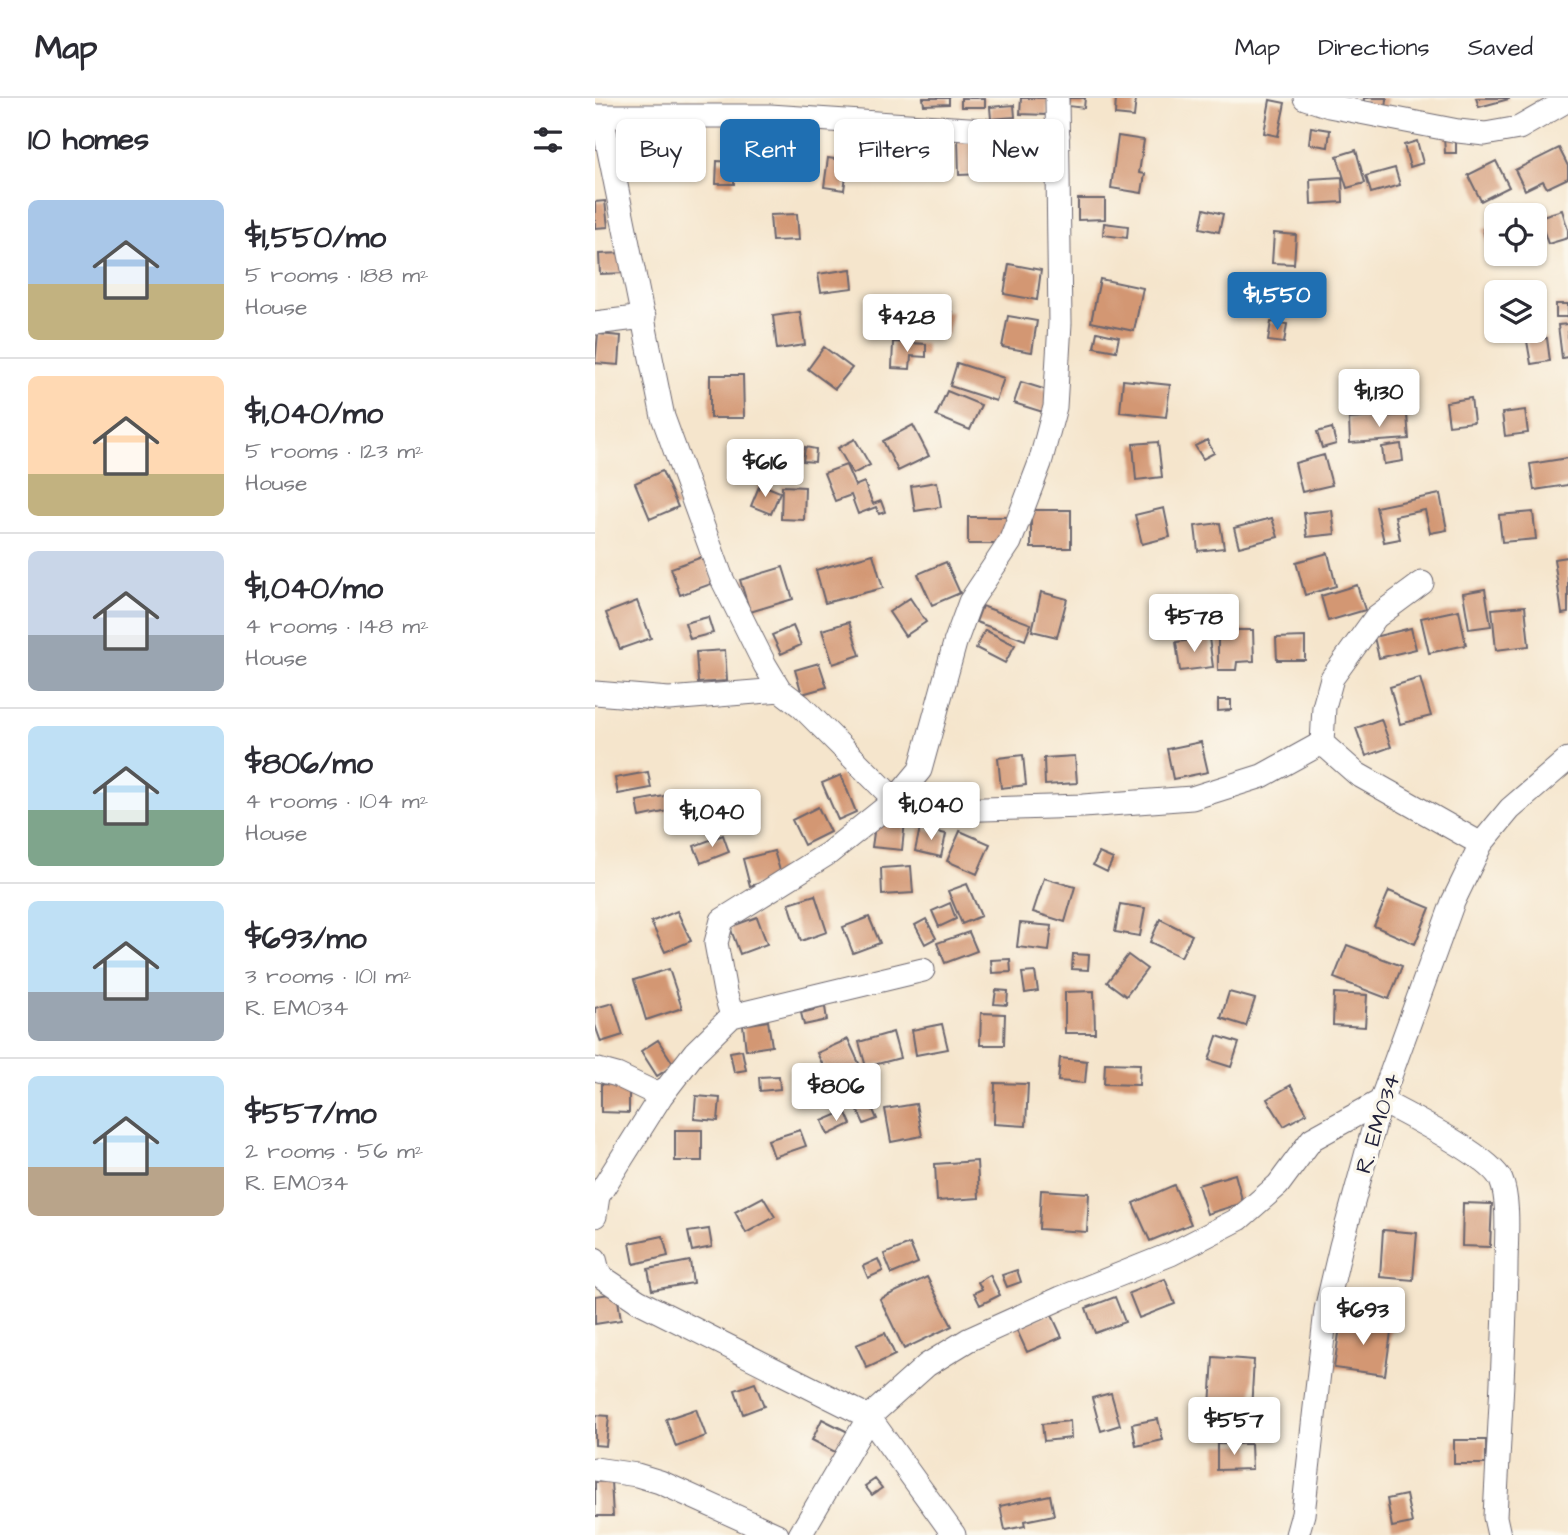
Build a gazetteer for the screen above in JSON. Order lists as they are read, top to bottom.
{
  "streets": {
    "street": ["R. EM034"]
  },
  "page": {
    "header": "Map",
    "nav": ["Map", "Directions", "Saved"],
    "heading": "10 homes",
    "chip": [
      "Buy",
      "Rent",
      "Filters",
      "New"
    ],
    "list": [
      {
        "name": "$1,550/mo",
        "note": "5 rooms · 188 m² · House"
      },
      {
        "name": "$1,040/mo",
        "note": "5 rooms · 123 m² · House"
      },
      {
        "name": "$1,040/mo",
        "note": "4 rooms · 148 m² · House"
      },
      {
        "name": "$806/mo",
        "note": "4 rooms · 104 m² · House"
      },
      {
        "name": "$693/mo",
        "note": "3 rooms · 101 m² · R. EM034"
      },
      {
        "name": "$557/mo",
        "note": "2 rooms · 56 m² · R. EM034"
      }
    ],
    "price": [
      "$1,550",
      "$428",
      "$1,130",
      "$616",
      "$578",
      "$1,040",
      "$1,040",
      "$806",
      "$693",
      "$557"
    ]
  }
}
